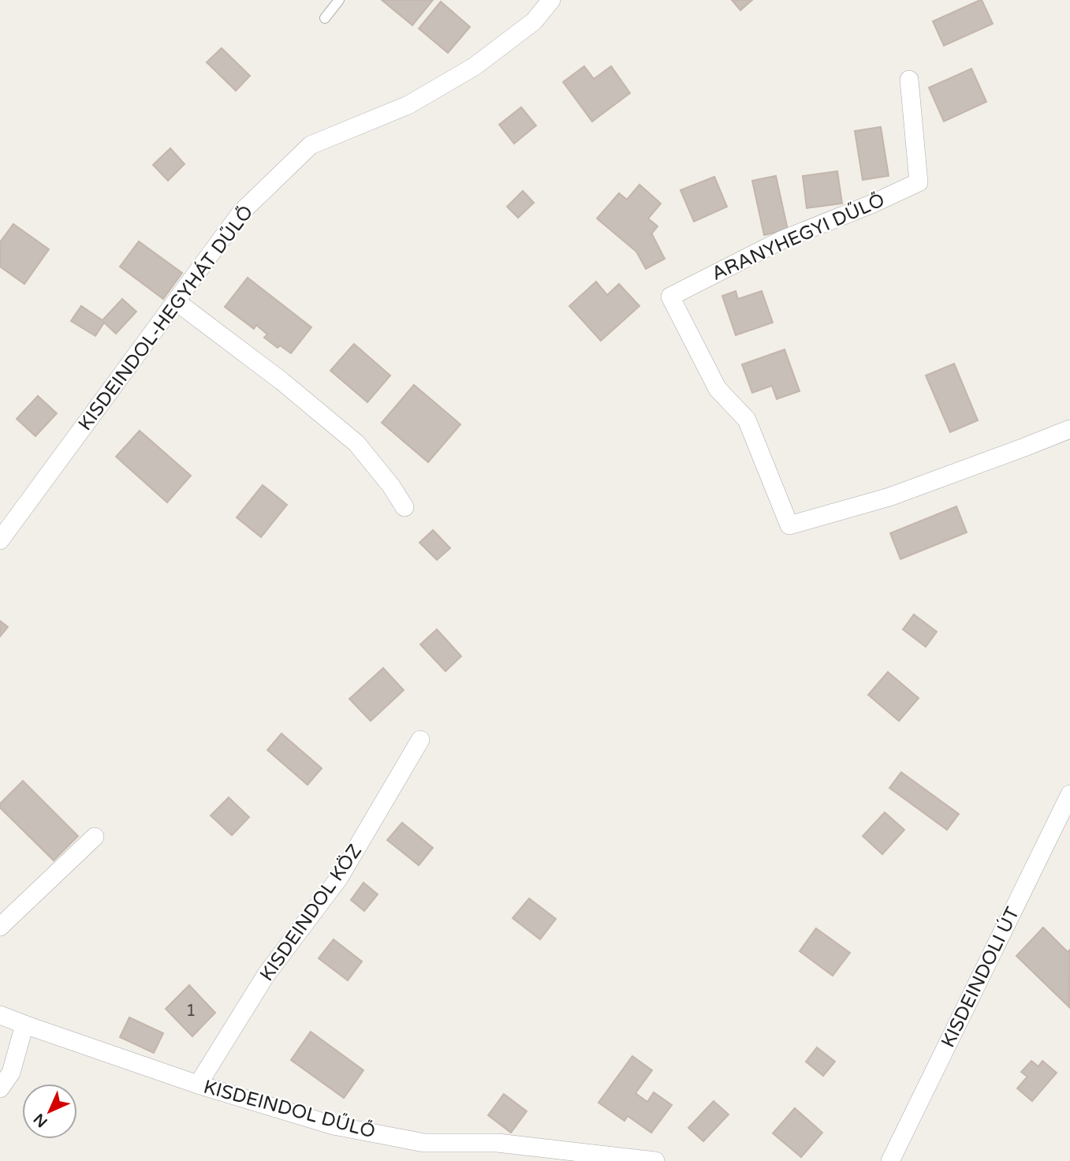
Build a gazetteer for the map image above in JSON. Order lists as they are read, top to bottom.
{
  "streets": {
    "street": [
      "ARANYHEGYI DŰLŐ",
      "KISDEINDOL-HEGYHÁT DŰLŐ",
      "KISDEINDOL KÖZ",
      "KISDEINDOLI ÚT",
      "KISDEINDOL DŰLŐ"
    ]
  },
  "crossings": [
    ["KISDEINDOL KÖZ", "KISDEINDOL DŰLŐ"]
  ],
  "house_numbers": ["1"],
  "north": "bottom left"
}
